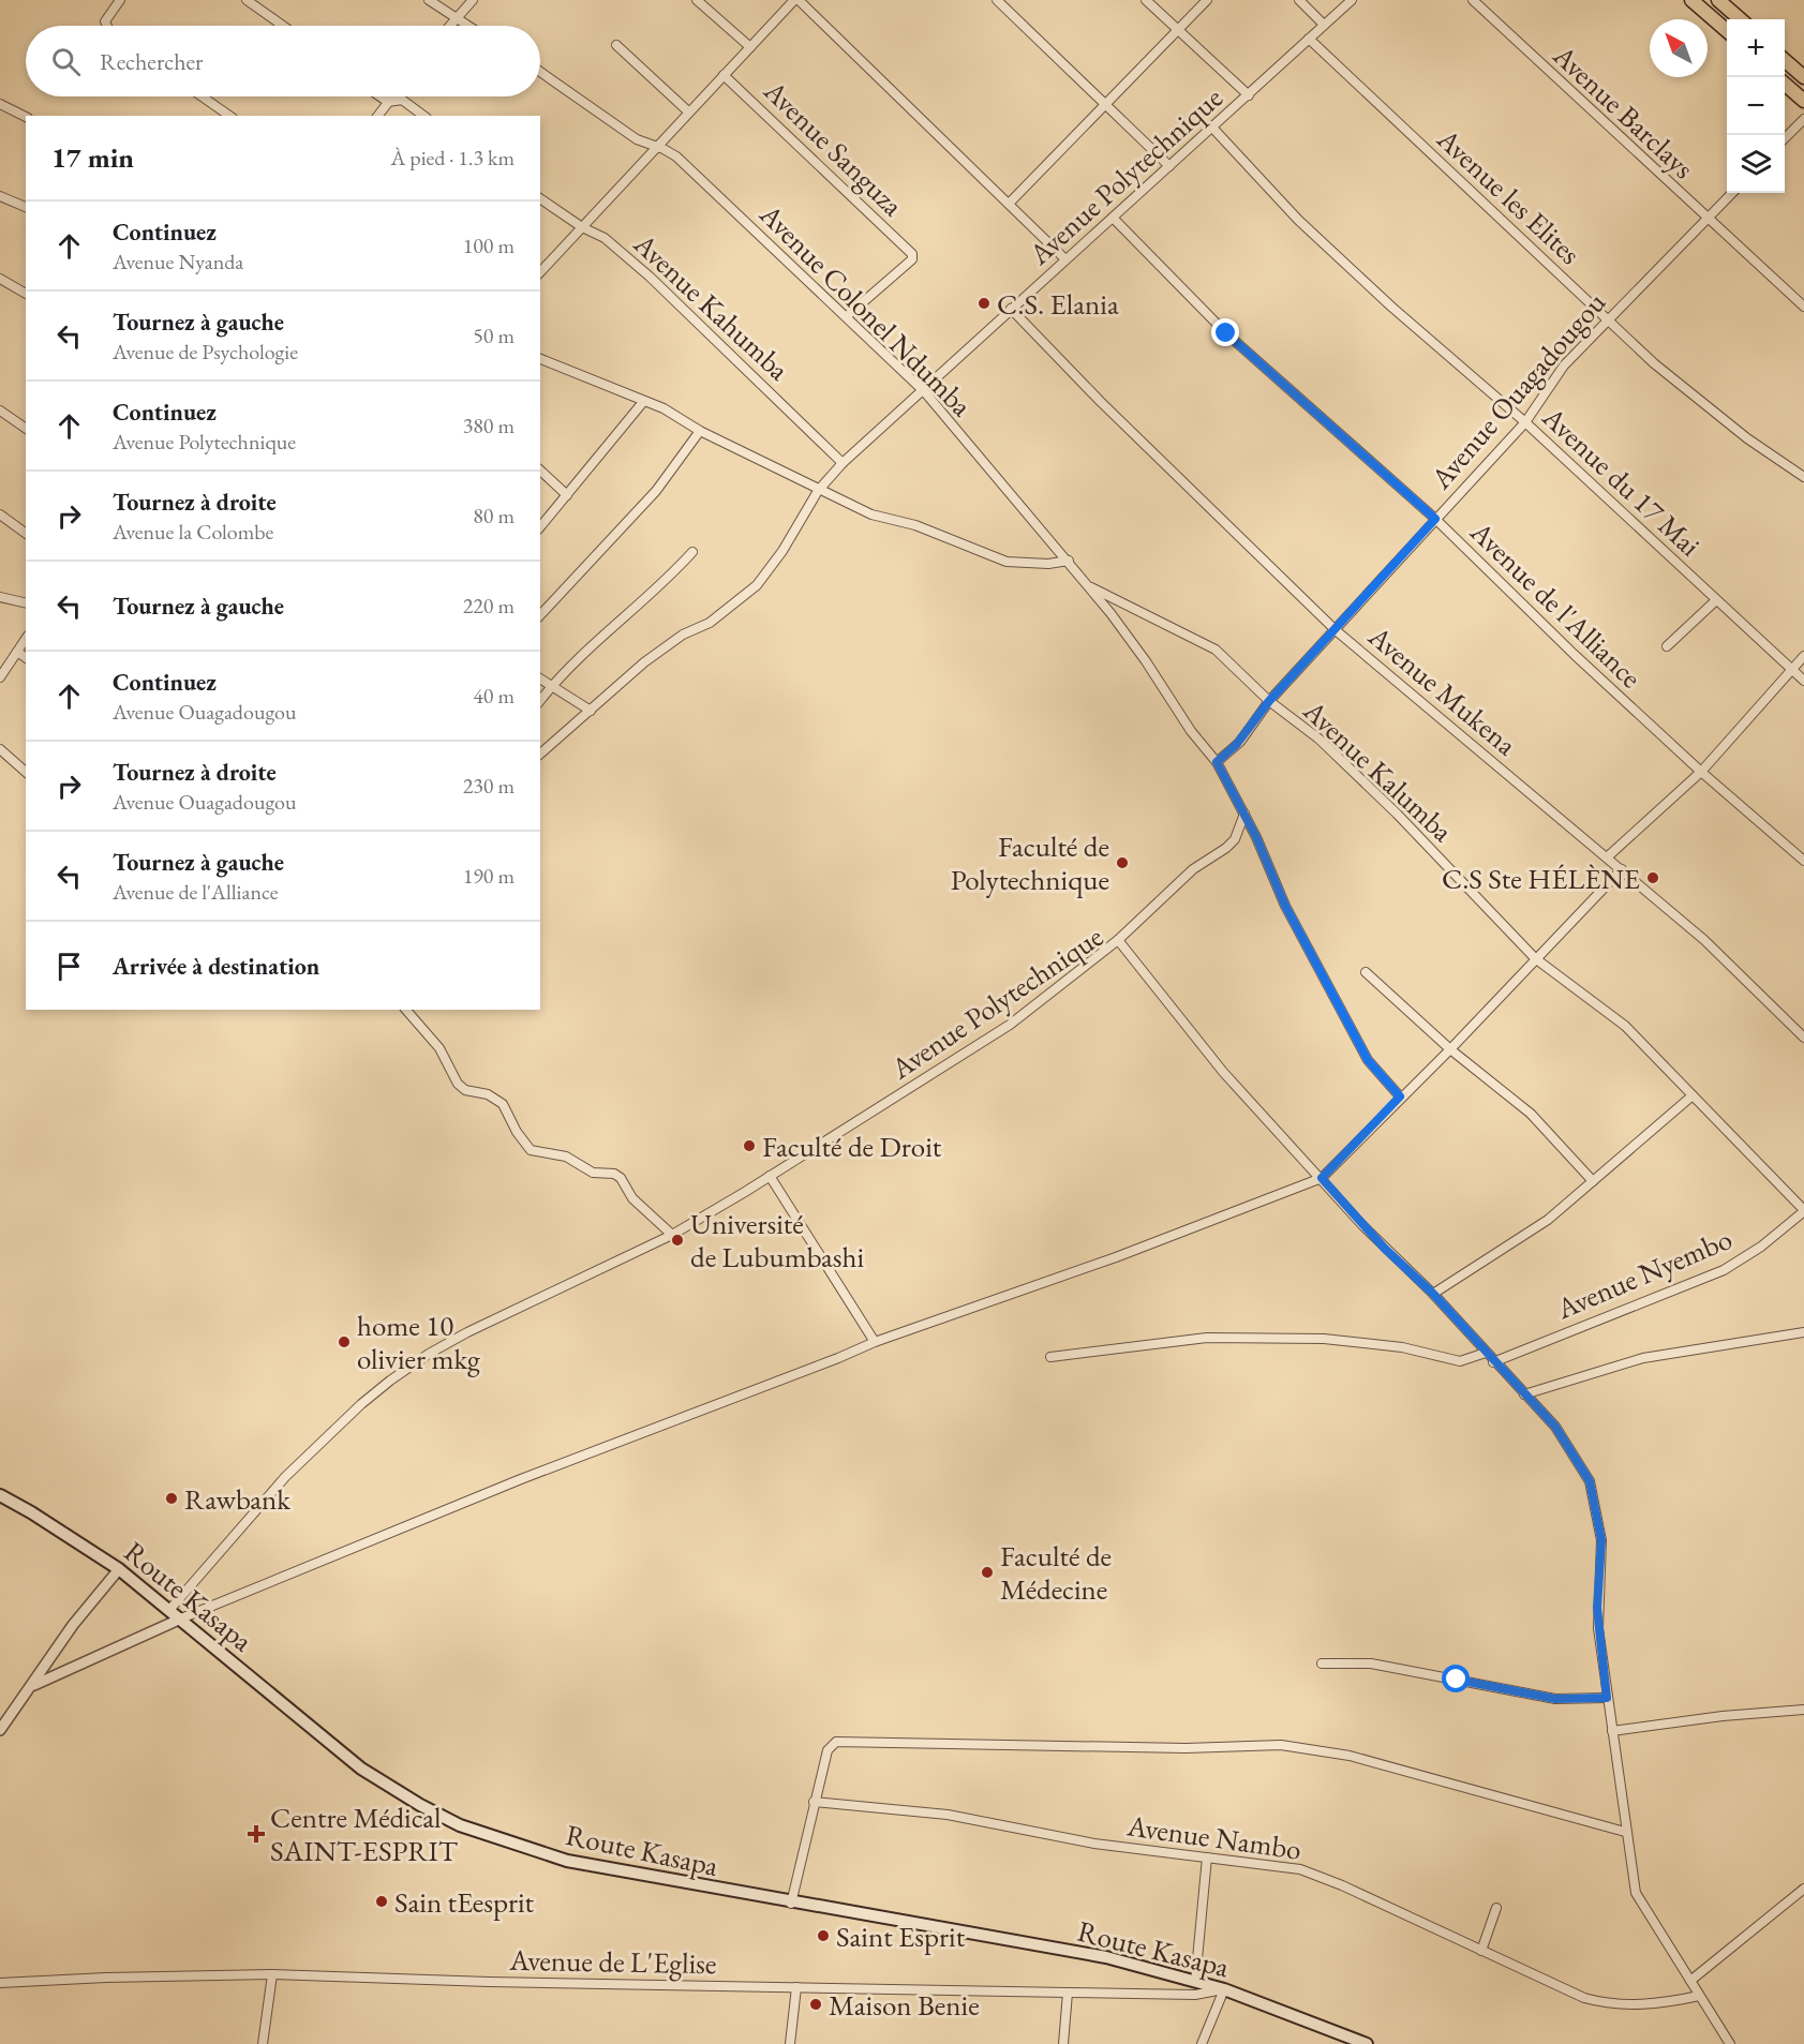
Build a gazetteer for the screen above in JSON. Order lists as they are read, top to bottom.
{
  "streets": {
    "main road": ["Route Kasapa"],
    "street": [
      "Avenue Barclays",
      "Avenue Sanguza",
      "Avenue Polytechnique",
      "Avenue les Elites",
      "Avenue Kahumba",
      "Avenue Colonel Ndumba",
      "Avenue Ouagadougou",
      "Avenue du 17 Mai",
      "Avenue de l'Alliance",
      "Avenue Mukena",
      "Avenue Kalumba",
      "Avenue Nyembo",
      "Avenue Nambo",
      "Avenue de L'Eglise"
    ]
  },
  "crossings": [
    ["Avenue Barclays", "Avenue Ouagadougou"],
    ["Avenue Sanguza", "Avenue Colonel Ndumba"],
    ["Avenue Polytechnique", "Avenue les Elites"],
    ["Avenue Polytechnique", "Avenue Kahumba"],
    ["Avenue Polytechnique", "Avenue Colonel Ndumba"],
    ["Avenue Polytechnique", "Avenue du 17 Mai"],
    ["Avenue Polytechnique", "Avenue de l'Alliance"],
    ["Avenue Polytechnique", "Avenue Mukena"],
    ["Avenue Polytechnique", "Avenue Nyembo"],
    ["Avenue Polytechnique", "Route Kasapa"],
    ["Avenue Polytechnique", "Avenue Nambo"],
    ["Avenue les Elites", "Avenue Ouagadougou"],
    ["Avenue Colonel Ndumba", "Avenue Ouagadougou"],
    ["Avenue Colonel Ndumba", "Avenue Kalumba"],
    ["Avenue Ouagadougou", "Avenue du 17 Mai"],
    ["Avenue Ouagadougou", "Avenue de l'Alliance"],
    ["Avenue Ouagadougou", "Avenue Mukena"],
    ["Avenue Ouagadougou", "Avenue Kalumba"],
    ["Avenue Kalumba", "Avenue Nyembo"],
    ["Route Kasapa", "Avenue de L'Eglise"]
  ],
  "places": {
    "other": [
      "C.S. Elania",
      "Faculté de Polytechnique",
      "C.S Ste HÉLÈNE",
      "Faculté de Droit",
      "Université de Lubumbashi",
      "home 10 olivier mkg",
      "Rawbank",
      "Faculté de Médecine",
      "Sain tEesprit",
      "Saint Esprit",
      "Maison Benie"
    ],
    "health": ["Centre Médical SAINT-ESPRIT"]
  },
  "north": "top left",
  "page": {
    "map_buttons": ["+", "−"],
    "search": "Rechercher",
    "heading": ["17 min", "À pied · 1.3 km"],
    "list": [
      ["Continuez", "Avenue Nyanda", "100 m"],
      ["Tournez à gauche", "Avenue de Psychologie", "50 m"],
      ["Continuez", "Avenue Polytechnique", "380 m"],
      ["Tournez à droite", "Avenue la Colombe", "80 m"],
      ["Tournez à gauche", "220 m"],
      ["Continuez", "Avenue Ouagadougou", "40 m"],
      ["Tournez à droite", "Avenue Ouagadougou", "230 m"],
      ["Tournez à gauche", "Avenue de l'Alliance", "190 m"],
      "Arrivée à destination"
    ]
  }
}
